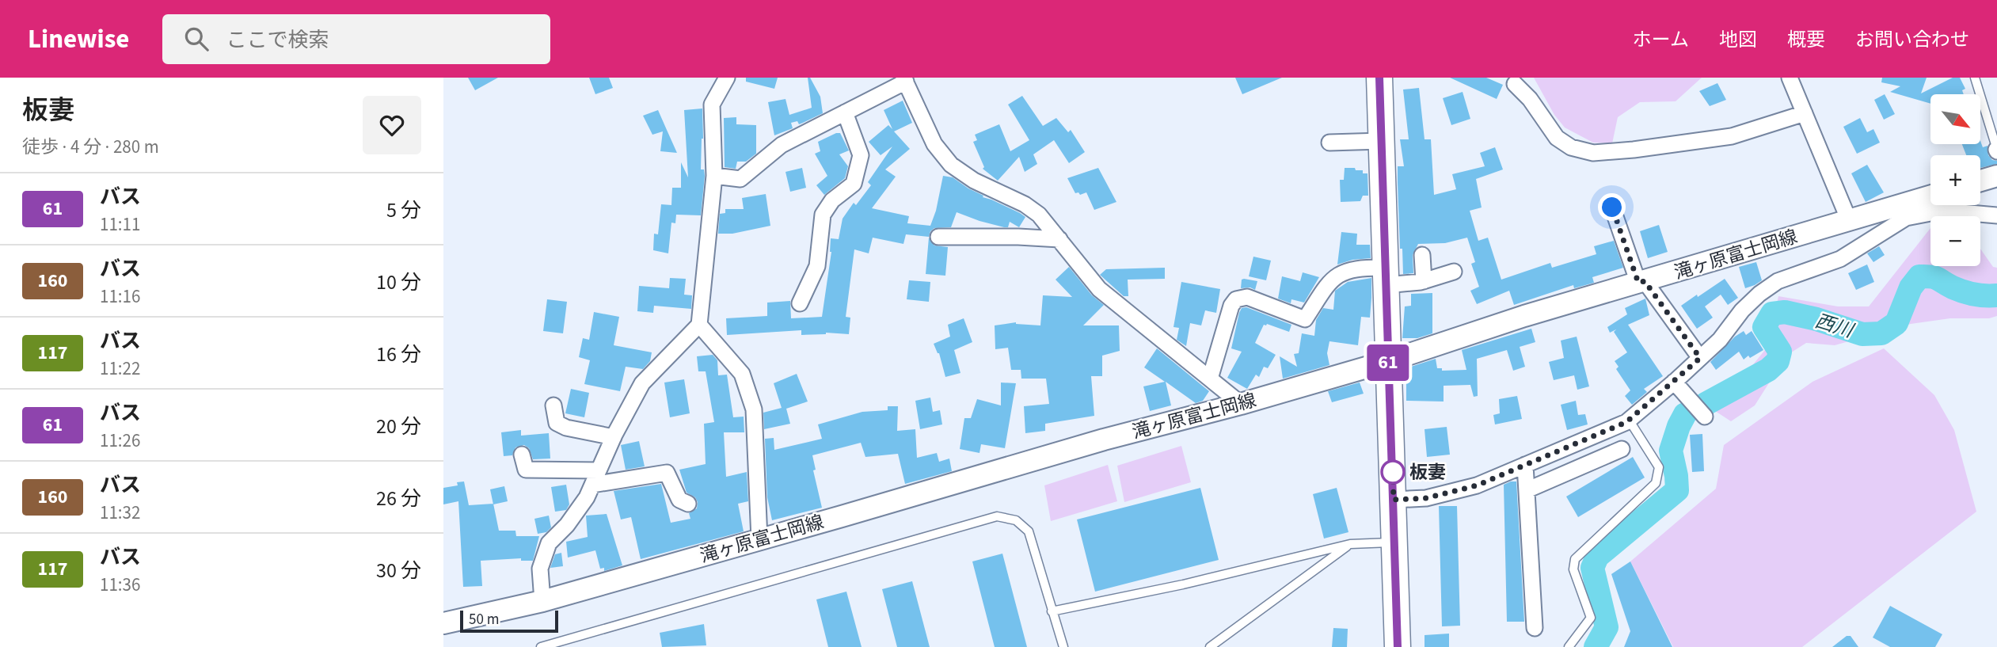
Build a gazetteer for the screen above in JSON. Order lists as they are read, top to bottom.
{
  "streets": {
    "main road": ["滝ヶ原富士岡線"]
  },
  "water": ["西川"],
  "places": ["板妻"],
  "lines": ["bus line 61"],
  "scale_bar": "50 m",
  "north": "bottom right",
  "page": {
    "header": "Linewise",
    "search": "ここで検索",
    "nav": [
      "ホーム",
      "地図",
      "概要",
      "お問い合わせ"
    ],
    "heading": ["板妻", "徒歩 · 4 分 · 280 m"],
    "on_map": "61",
    "map_buttons": ["+", "−"],
    "list": [
      {
        "mark": "61",
        "name": "バス",
        "note": "11:11",
        "value": "5 分"
      },
      {
        "mark": "160",
        "name": "バス",
        "note": "11:16",
        "value": "10 分"
      },
      {
        "mark": "117",
        "name": "バス",
        "note": "11:22",
        "value": "16 分"
      },
      {
        "mark": "61",
        "name": "バス",
        "note": "11:26",
        "value": "20 分"
      },
      {
        "mark": "160",
        "name": "バス",
        "note": "11:32",
        "value": "26 分"
      },
      {
        "mark": "117",
        "name": "バス",
        "note": "11:36",
        "value": "30 分"
      }
    ],
    "scale": "50 m"
  }
}
